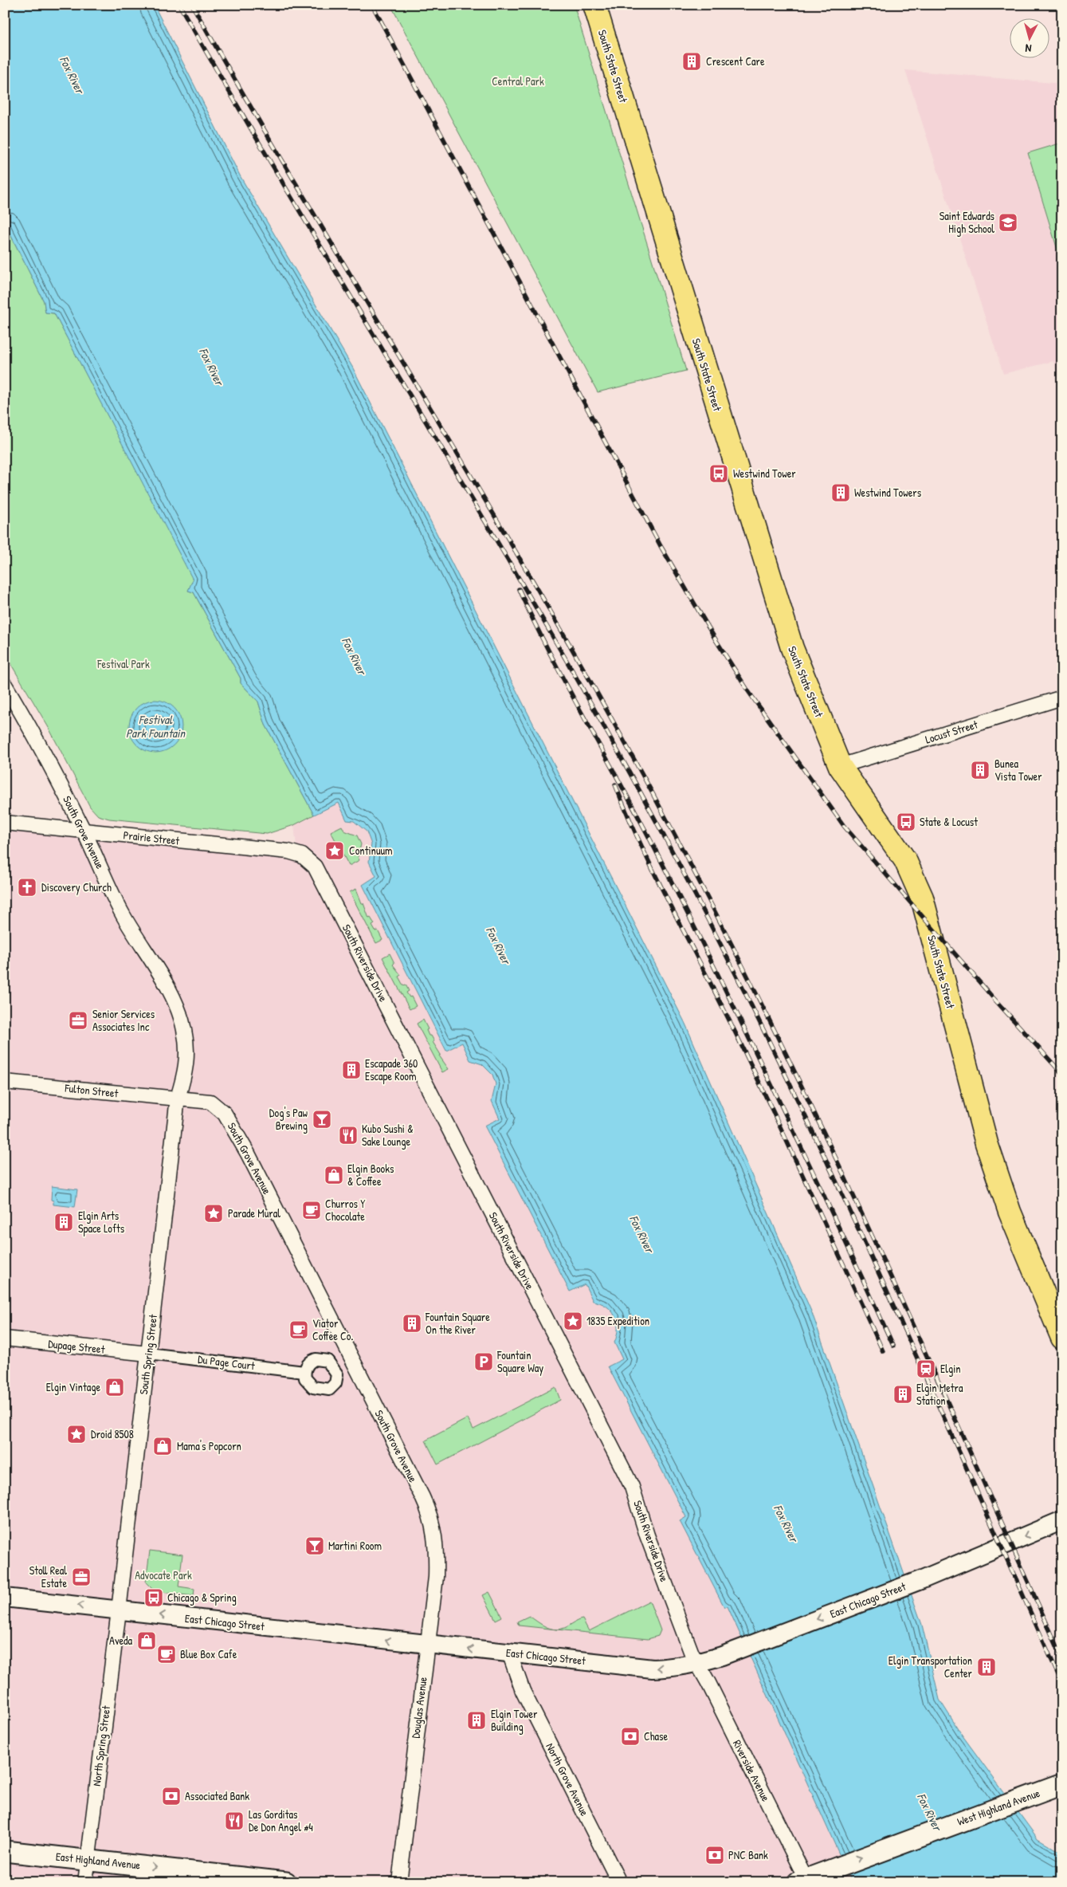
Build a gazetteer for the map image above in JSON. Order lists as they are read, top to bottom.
{
  "streets": {
    "main road": ["South State Street", "West Highland Avenue", "East Highland Avenue"],
    "street": [
      "Locust Street",
      "South Grove Avenue",
      "Prairie Street",
      "South Riverside Drive",
      "Fulton Street",
      "Dupage Street",
      "South Spring Street",
      "Du Page Court",
      "East Chicago Street",
      "Douglas Avenue",
      "North Spring Street",
      "Riverside Avenue",
      "North Grove Avenue"
    ]
  },
  "crossings": [
    ["South State Street", "Locust Street"],
    ["South Grove Avenue", "Prairie Street"],
    ["South Grove Avenue", "Fulton Street"],
    ["South Grove Avenue", "South Spring Street"],
    ["South Grove Avenue", "Douglas Avenue"],
    ["Prairie Street", "South Riverside Drive"],
    ["South Riverside Drive", "East Chicago Street"],
    ["South Riverside Drive", "Riverside Avenue"],
    ["Fulton Street", "South Spring Street"],
    ["Dupage Street", "South Spring Street"],
    ["Dupage Street", "Du Page Court"],
    ["South Spring Street", "Du Page Court"],
    ["South Spring Street", "East Chicago Street"],
    ["South Spring Street", "North Spring Street"],
    ["East Chicago Street", "Douglas Avenue"],
    ["East Chicago Street", "North Spring Street"],
    ["East Chicago Street", "Riverside Avenue"],
    ["East Chicago Street", "North Grove Avenue"],
    ["North Spring Street", "East Highland Avenue"],
    ["Riverside Avenue", "West Highland Avenue"]
  ],
  "one_way": ["East Chicago Street", "West Highland Avenue", "East Highland Avenue"],
  "water": ["Fox River", "Festival Park Fountain"],
  "parks": ["Central Park", "Festival Park", "Advocate Park"],
  "places": {
    "building": [
      "Crescent Care",
      "Westwind Towers",
      "Bunea Vista Tower",
      "Escapade 360 Escape Room",
      "Elgin Arts Space Lofts",
      "Fountain Square On the River",
      "Elgin Metra Station",
      "Elgin Transportation Center",
      "Elgin Tower Building"
    ],
    "school or university": ["Saint Edwards High School"],
    "bus stop": ["Westwind Tower", "State & Locust", "Chicago & Spring"],
    "place": [
      "Continuum",
      "Parade Mural",
      "1835 Expedition",
      "Droid 8508"
    ],
    "church": ["Discovery Church"],
    "office": ["Senior Services Associates Inc", "Stoll Real Estate"],
    "bar": ["Dog's Paw Brewing", "Martini Room"],
    "restaurant": ["Kubo Sushi & Sake Lounge", "Las Gorditas De Don Angel #4"],
    "shop": [
      "Elgin Books & Coffee",
      "Elgin Vintage",
      "Mama's Popcorn",
      "Aveda"
    ],
    "cafe": ["Churros Y Chocolate", "Viator Coffee Co.", "Blue Box Cafe"],
    "parking": ["Fountain Square Way"],
    "station": ["Elgin"],
    "bank": ["Chase", "Associated Bank", "PNC Bank"]
  },
  "north": "bottom"
}
